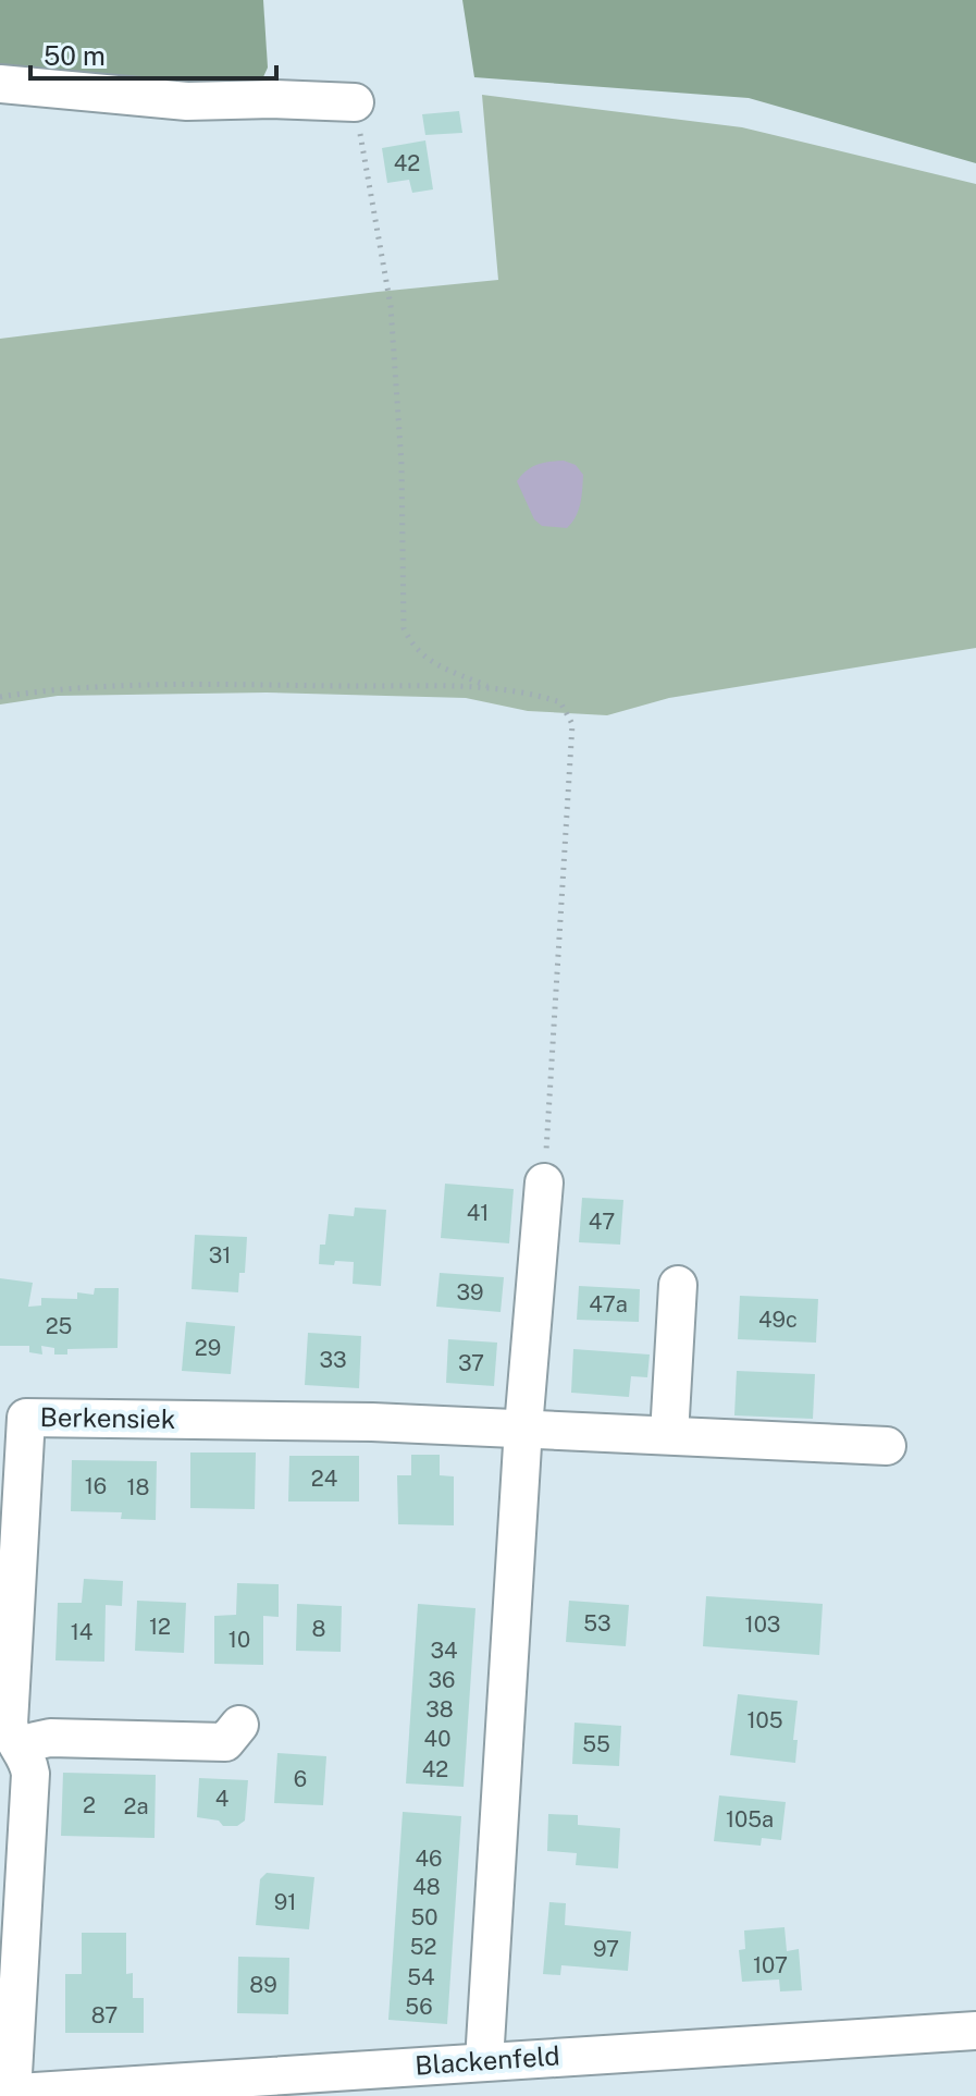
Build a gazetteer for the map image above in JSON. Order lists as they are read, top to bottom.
{
  "streets": {
    "street": ["Berkensiek", "Blackenfeld"]
  },
  "crossings": [
    ["Berkensiek", "Blackenfeld"]
  ],
  "house_numbers": [
    "42",
    "41",
    "47",
    "31",
    "39",
    "47a",
    "49c",
    "25",
    "29",
    "33",
    "37",
    "24",
    "16",
    "18",
    "53",
    "103",
    "12",
    "8",
    "14",
    "10",
    "34",
    "36",
    "38",
    "105",
    "40",
    "55",
    "42",
    "6",
    "4",
    "2",
    "2a",
    "105a",
    "46",
    "48",
    "91",
    "50",
    "52",
    "97",
    "107",
    "54",
    "89",
    "56",
    "87"
  ],
  "scale_bar": "50 m"
}
